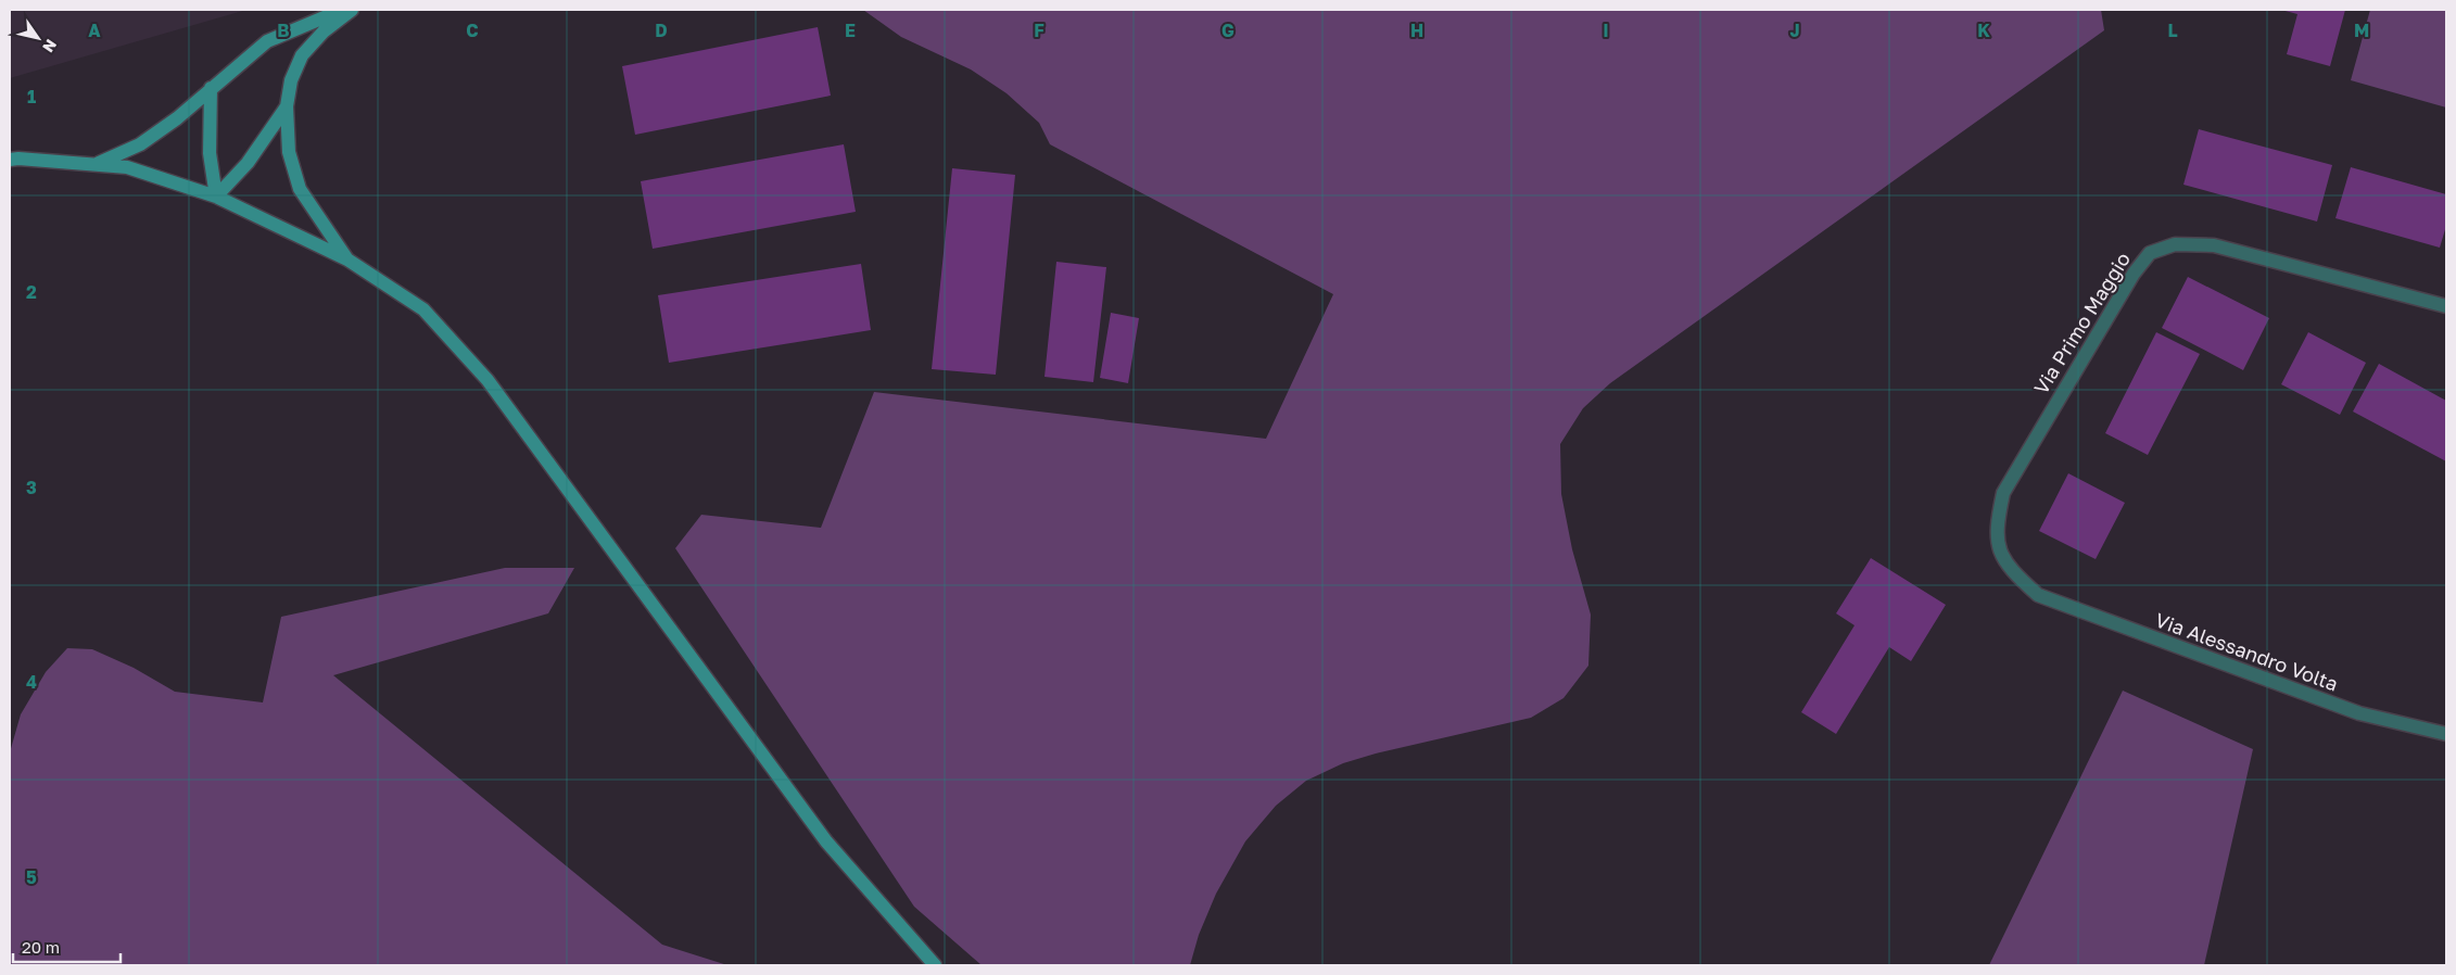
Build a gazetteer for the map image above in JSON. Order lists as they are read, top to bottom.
{
  "streets": {
    "street": ["Via Primo Maggio", "Via Alessandro Volta"]
  },
  "crossings": [
    ["Via Primo Maggio", "Via Alessandro Volta"]
  ],
  "scale_bar": "20 m",
  "north": "bottom right",
  "grid": {
    "columns": [
      "A",
      "B",
      "C",
      "D",
      "E",
      "F",
      "G",
      "H",
      "I",
      "J",
      "K",
      "L",
      "M"
    ],
    "rows": [
      "1",
      "2",
      "3",
      "4",
      "5"
    ]
  }
}
